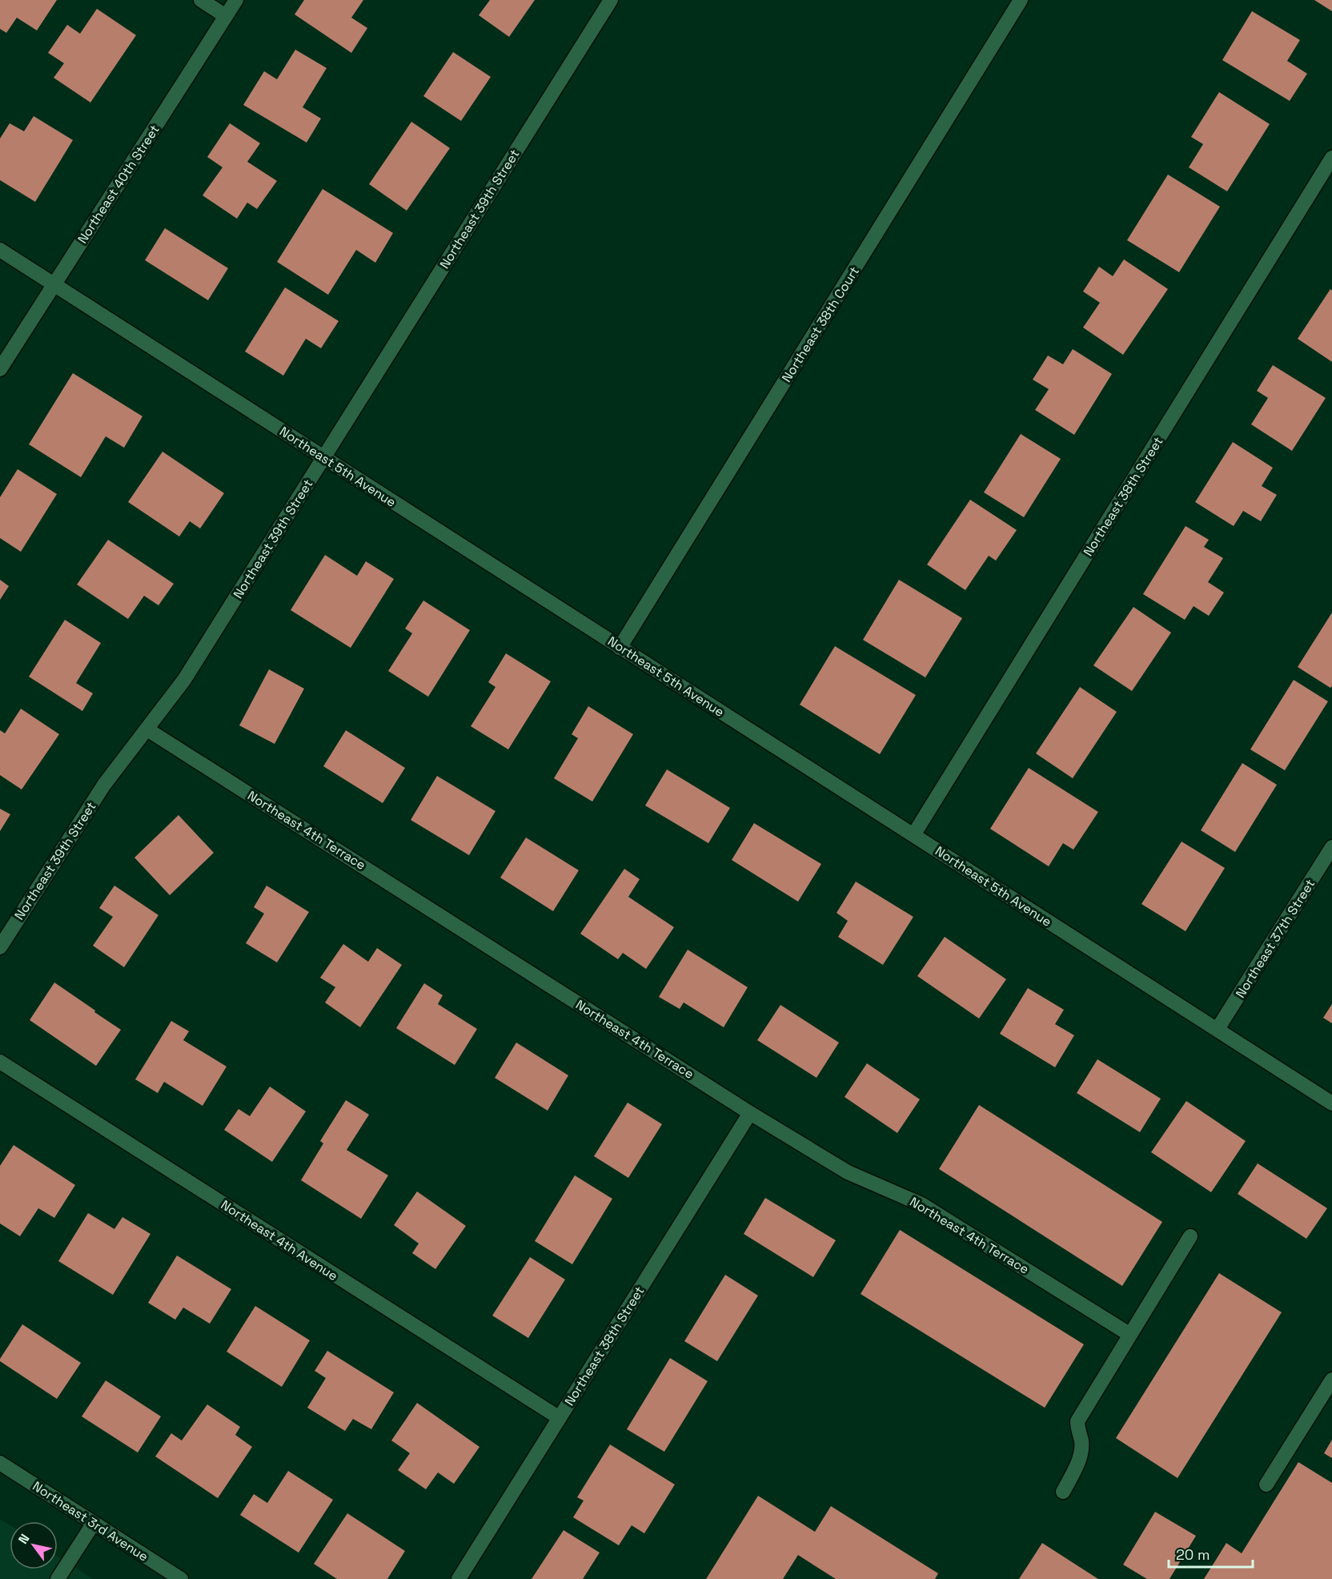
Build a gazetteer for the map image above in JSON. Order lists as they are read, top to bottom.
{
  "streets": {
    "street": [
      "Northeast 40th Street",
      "Northeast 39th Street",
      "Northeast 38th Court",
      "Northeast 5th Avenue",
      "Northeast 38th Street",
      "Northeast 4th Terrace",
      "Northeast 37th Street",
      "Northeast 4th Avenue",
      "Northeast 3rd Avenue"
    ]
  },
  "crossings": [
    ["Northeast 40th Street", "Northeast 5th Avenue"],
    ["Northeast 39th Street", "Northeast 5th Avenue"],
    ["Northeast 39th Street", "Northeast 4th Terrace"],
    ["Northeast 38th Court", "Northeast 5th Avenue"],
    ["Northeast 5th Avenue", "Northeast 38th Street"],
    ["Northeast 5th Avenue", "Northeast 37th Street"],
    ["Northeast 38th Street", "Northeast 4th Terrace"],
    ["Northeast 38th Street", "Northeast 4th Avenue"]
  ],
  "scale_bar": "20 m",
  "north": "top left"
}
